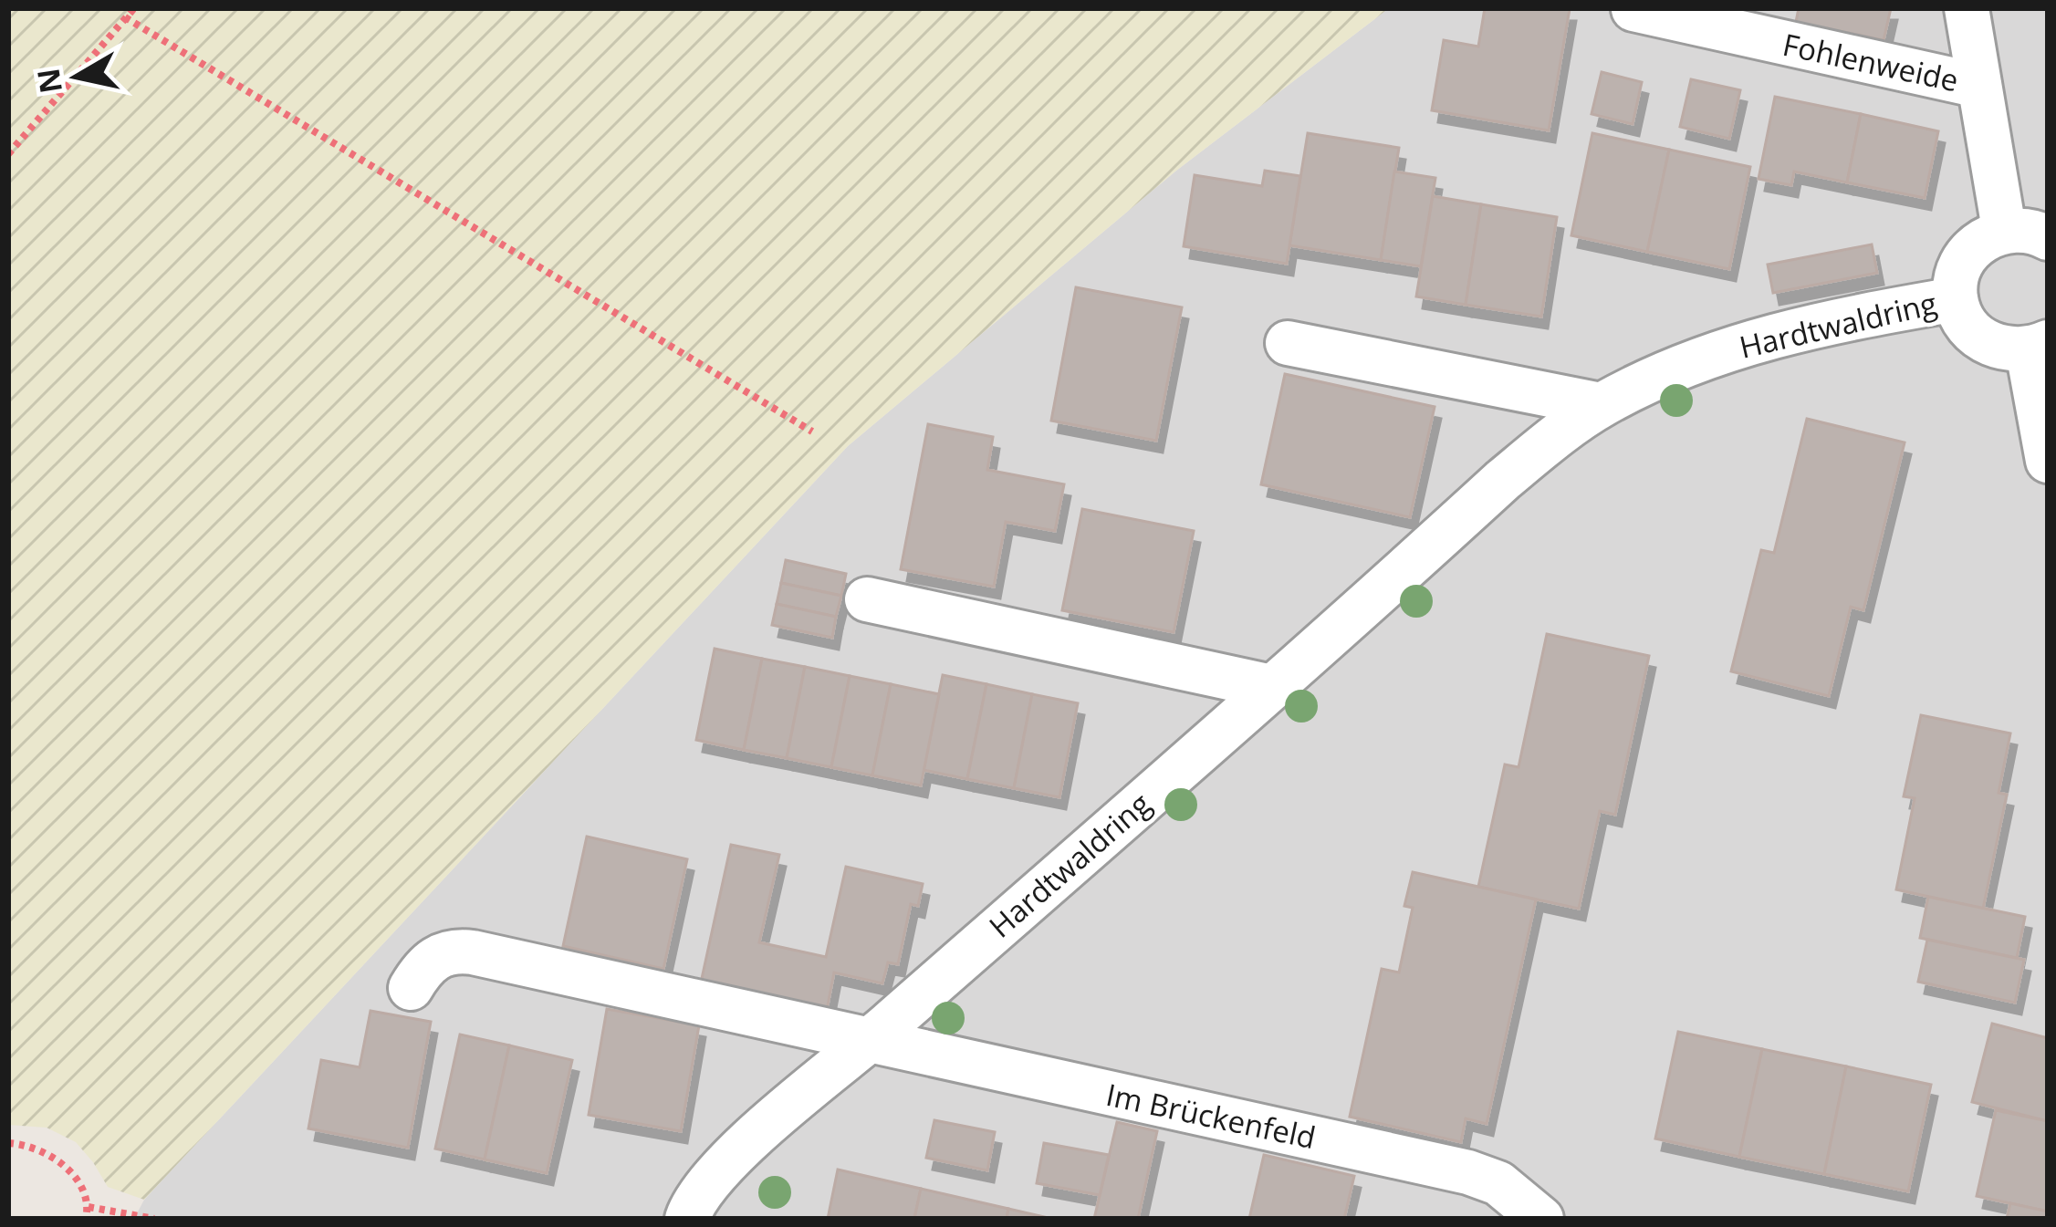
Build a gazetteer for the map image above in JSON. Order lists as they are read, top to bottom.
{
  "streets": {
    "street": ["Fohlenweide", "Hardtwaldring", "Im Brückenfeld"]
  },
  "crossings": [
    ["Hardtwaldring", "Im Brückenfeld"]
  ],
  "north": "left"
}
